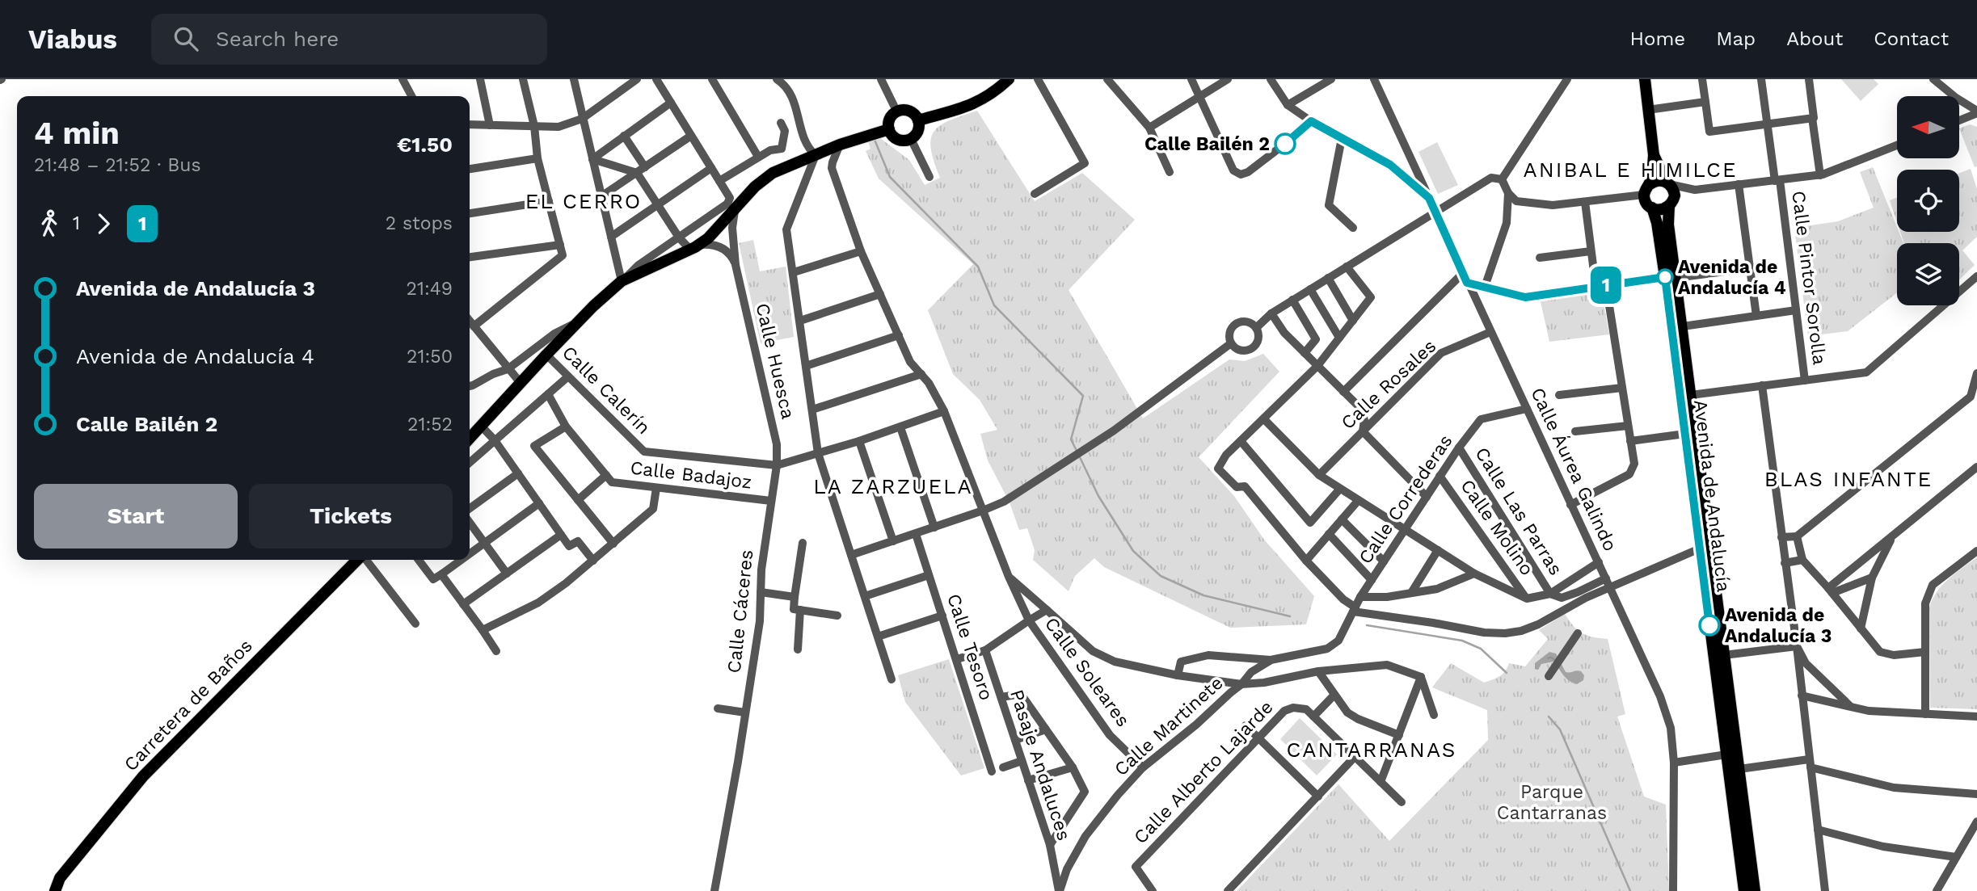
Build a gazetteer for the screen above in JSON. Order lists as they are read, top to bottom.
{
  "streets": {
    "main road": ["Avenida de Andalucía", "Carretera de Baños"],
    "street": [
      "Calle Pintor Sorolla",
      "Calle Huesca",
      "Calle Rosales",
      "Calle Calerín",
      "Calle Áurea Galindo",
      "Calle Badajoz",
      "Calle Correderas",
      "Calle Las Parras",
      "Calle Molino",
      "Calle Cáceres",
      "Calle Tesoro",
      "Calle Soleares",
      "Calle Martinete",
      "Pasaje Andaluces",
      "Calle Alberto Lajarde"
    ]
  },
  "crossings": [
    ["Calle Huesca", "Calle Calerín"],
    ["Calle Huesca", "Calle Cáceres"],
    ["Calle Rosales", "Calle Áurea Galindo"],
    ["Calle Calerín", "Calle Cáceres"],
    ["Calle Áurea Galindo", "Calle Correderas"],
    ["Calle Badajoz", "Calle Cáceres"],
    ["Calle Correderas", "Calle Las Parras"],
    ["Calle Correderas", "Calle Molino"],
    ["Calle Soleares", "Calle Martinete"],
    ["Calle Martinete", "Pasaje Andaluces"]
  ],
  "districts": [
    "ANIBAL E HIMILCE",
    "EL CERRO",
    "BLAS INFANTE",
    "LA ZARZUELA",
    "CANTARRANAS"
  ],
  "parks": ["Parque Cantarranas"],
  "places": ["Calle Bailén 2", "Avenida de Andalucía 4", "Avenida de Andalucía 3"],
  "lines": ["bus line 1"],
  "north": "left",
  "page": {
    "header": "Viabus",
    "search": "Search here",
    "nav": [
      "Home",
      "Map",
      "About",
      "Contact"
    ],
    "on_map": "1",
    "heading": ["4 min", "21:48 – 21:52 · Bus", "€1.50"],
    "legs": ["1", "1", "2 stops"],
    "list": [
      {
        "name": "Avenida de Andalucía 3",
        "value": "21:49"
      },
      {
        "name": "Avenida de Andalucía 4",
        "value": "21:50"
      },
      {
        "name": "Calle Bailén 2",
        "value": "21:52"
      }
    ],
    "buttons": ["Start", "Tickets"]
  }
}
